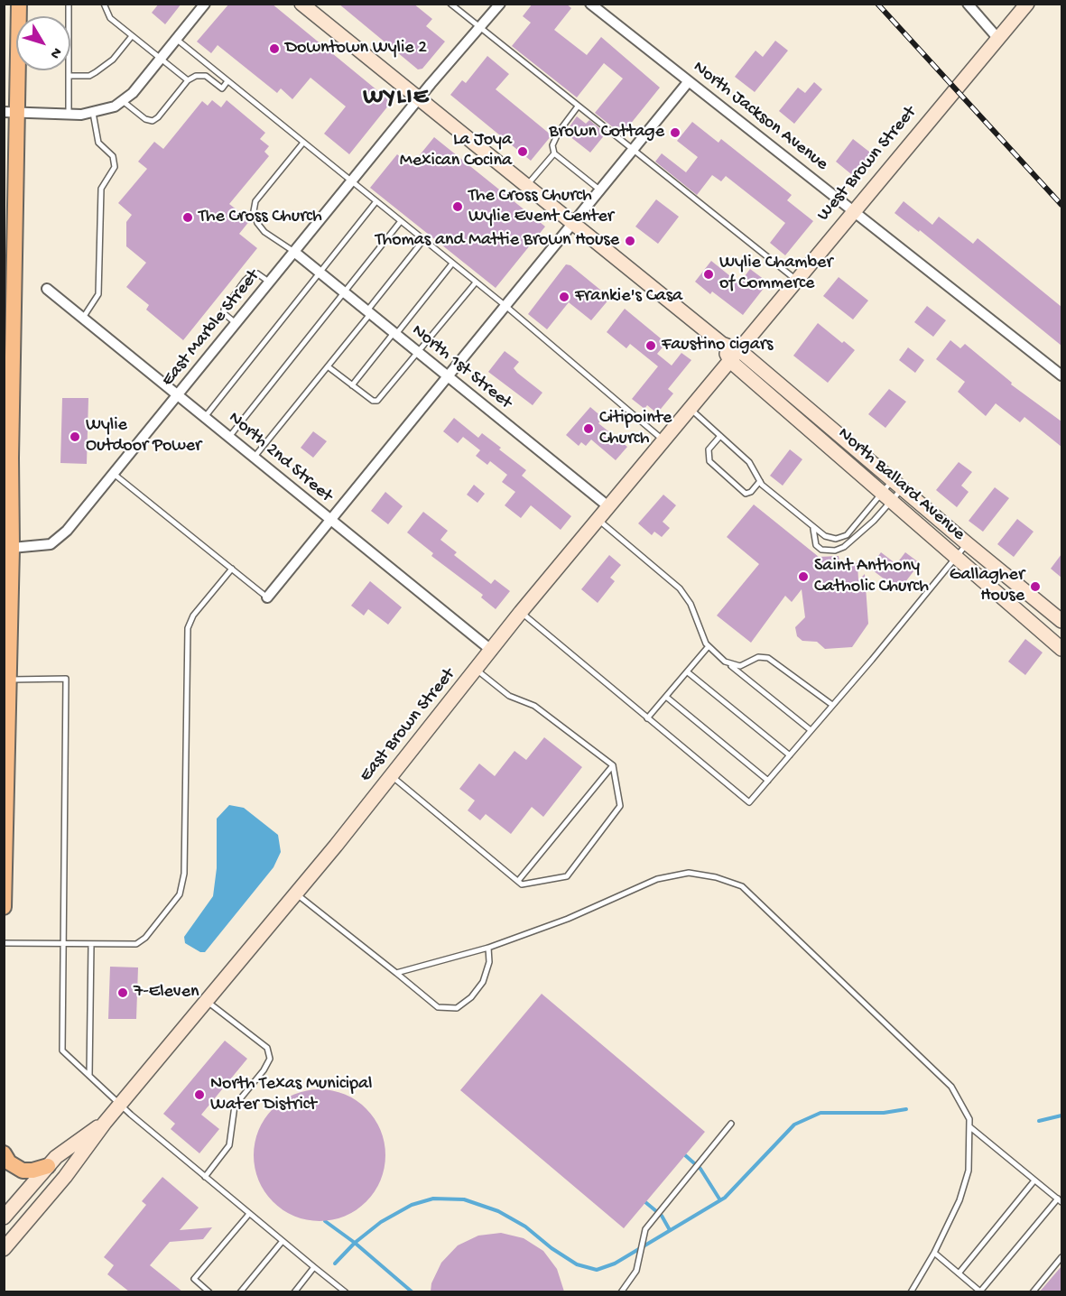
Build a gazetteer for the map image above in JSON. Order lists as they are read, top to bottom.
{
  "streets": {
    "main road": ["West Brown Street", "North Ballard Avenue", "East Brown Street"],
    "street": [
      "North Jackson Avenue",
      "East Marble Street",
      "North 1st Street",
      "North 2nd Street"
    ]
  },
  "crossings": [
    ["North Jackson Avenue", "West Brown Street"],
    ["West Brown Street", "North Ballard Avenue"],
    ["West Brown Street", "East Brown Street"],
    ["East Marble Street", "North 1st Street"],
    ["East Marble Street", "North 2nd Street"],
    ["East Marble Street", "North Ballard Avenue"],
    ["North 1st Street", "East Brown Street"],
    ["North 2nd Street", "East Brown Street"],
    ["North Ballard Avenue", "East Brown Street"]
  ],
  "districts": ["WYLIE"],
  "places": [
    "Downtown Wylie 2",
    "Brown Cottage",
    "La Joya Mexican Cocina",
    "The Cross Church Wylie Event Center",
    "The Cross Church",
    "Thomas and Mattie Brown House",
    "Wylie Chamber of Commerce",
    "Frankie's Casa",
    "Faustino cigars",
    "Citipointe Church",
    "Wylie Outdoor Power",
    "Saint Anthony Catholic Church",
    "Gallagher House",
    "7-Eleven",
    "North Texas Municipal Water District"
  ],
  "north": "bottom right"
}
